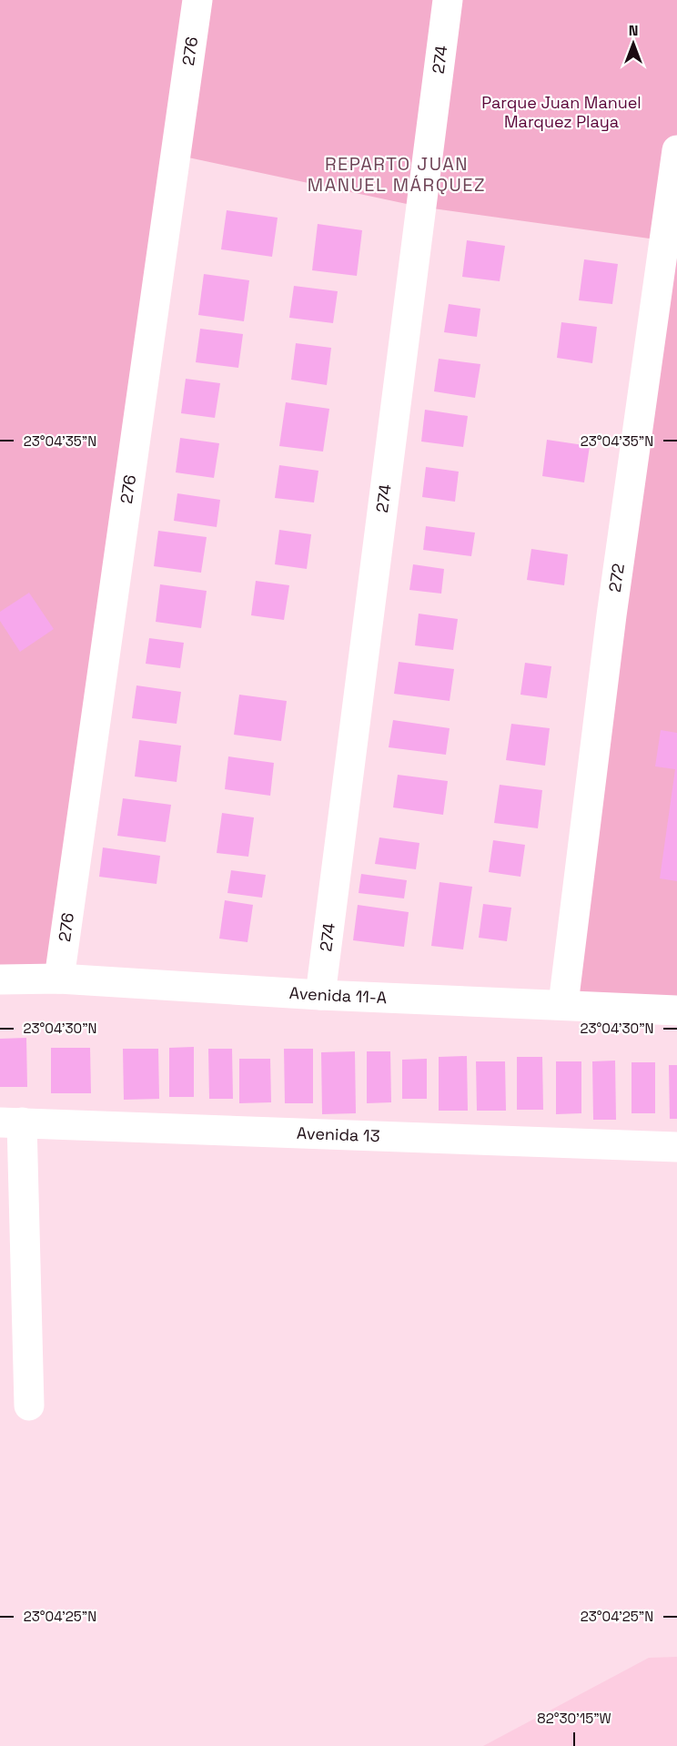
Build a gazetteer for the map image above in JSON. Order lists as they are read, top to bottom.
{
  "streets": {
    "street": [
      "276",
      "274",
      "272",
      "Avenida 11-A",
      "Avenida 13"
    ]
  },
  "crossings": [
    ["276", "Avenida 11-A"],
    ["274", "Avenida 11-A"],
    ["272", "Avenida 11-A"]
  ],
  "districts": ["REPARTO JUAN MANUEL MÁRQUEZ"],
  "parks": ["Parque Juan Manuel Marquez Playa"],
  "north": "top",
  "coordinates": [
    "23°04'35\"N",
    "23°04'30\"N",
    "23°04'25\"N",
    "82°30'15\"W"
  ]
}
